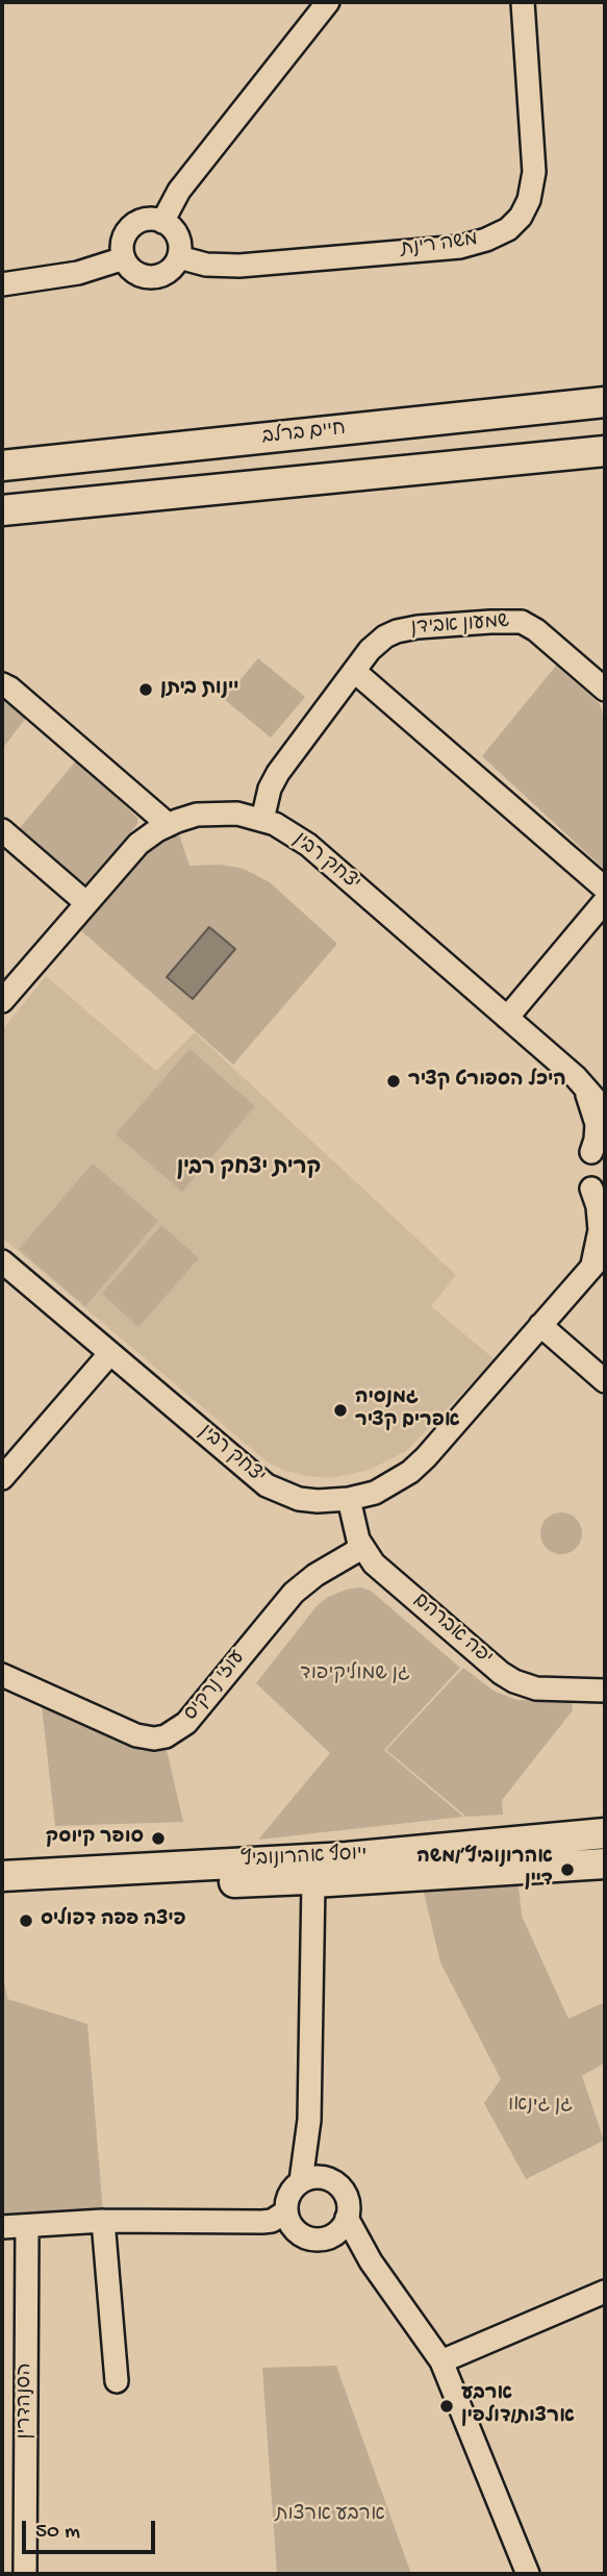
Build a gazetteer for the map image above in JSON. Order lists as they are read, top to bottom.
{
  "streets": {
    "street": [
      "משה רינת",
      "חיים ברלב",
      "שמעון אבידן",
      "יצחק רבין",
      "יפה אברהם",
      "עוזי נרקיס",
      "יוסף אהרונוביץ'",
      "הסנהדרין"
    ]
  },
  "crossings": [
    ["שמעון אבידן", "יצחק רבין"],
    ["יצחק רבין", "יפה אברהם"],
    ["יפה אברהם", "עוזי נרקיס"]
  ],
  "districts": ["קרית יצחק רבין"],
  "parks": ["גן שמוליקיפוד", "גן ג'נאו", "ארבע ארצות"],
  "places": [
    "יינות ביתן",
    "היכל הספורט קציר",
    "גמנסיה אפרים קציר",
    "סופר קיוסק",
    "אהרונוביץ׳/משה דיין",
    "פיצה פפה דפוליס",
    "ארבע ארצות/דולפין"
  ],
  "scale_bar": "50 m"
}
